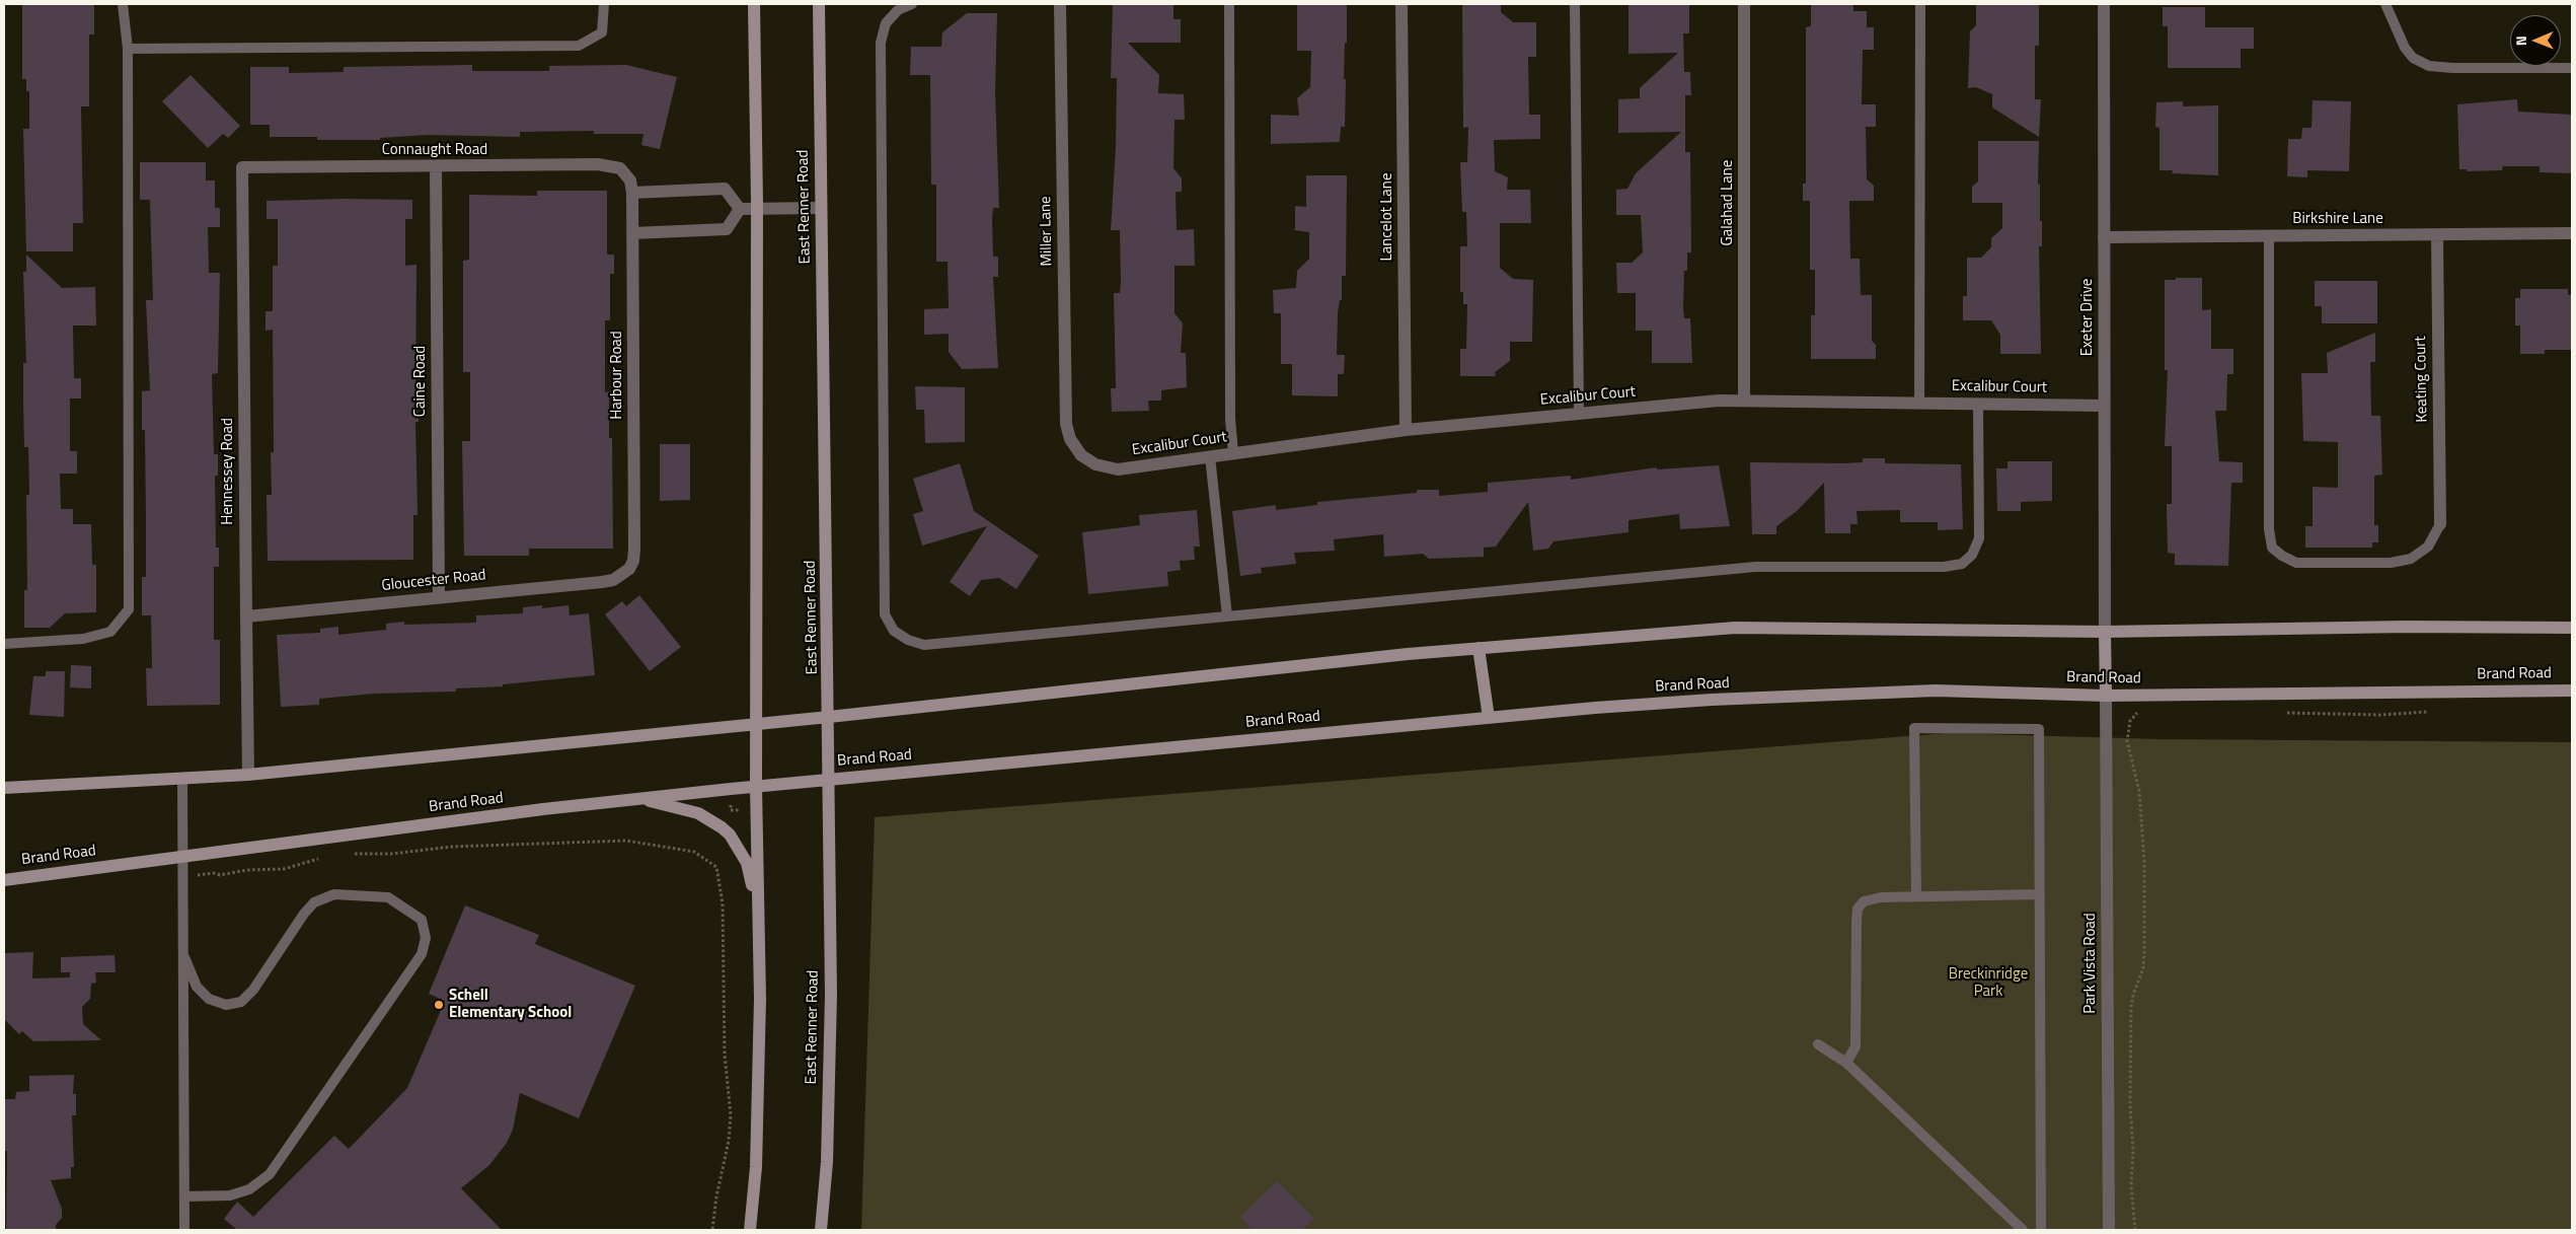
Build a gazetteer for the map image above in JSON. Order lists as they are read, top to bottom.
{
  "streets": {
    "main road": ["East Renner Road", "Brand Road"],
    "street": [
      "Connaught Road",
      "Galahad Lane",
      "Lancelot Lane",
      "Birkshire Lane",
      "Miller Lane",
      "Exeter Drive",
      "Harbour Road",
      "Keating Court",
      "Caine Road",
      "Excalibur Court",
      "Hennessey Road",
      "Gloucester Road",
      "Park Vista Road"
    ]
  },
  "crossings": [
    ["Connaught Road", "Harbour Road"],
    ["Connaught Road", "Caine Road"],
    ["Connaught Road", "Hennessey Road"],
    ["Galahad Lane", "Excalibur Court"],
    ["East Renner Road", "Brand Road"],
    ["Lancelot Lane", "Excalibur Court"],
    ["Birkshire Lane", "Exeter Drive"],
    ["Birkshire Lane", "Keating Court"],
    ["Miller Lane", "Excalibur Court"],
    ["Exeter Drive", "Excalibur Court"],
    ["Harbour Road", "Gloucester Road"],
    ["Caine Road", "Gloucester Road"],
    ["Hennessey Road", "Gloucester Road"],
    ["Brand Road", "Park Vista Road"]
  ],
  "parks": ["Breckinridge Park"],
  "places": ["Schell Elementary School"],
  "north": "left"
}
